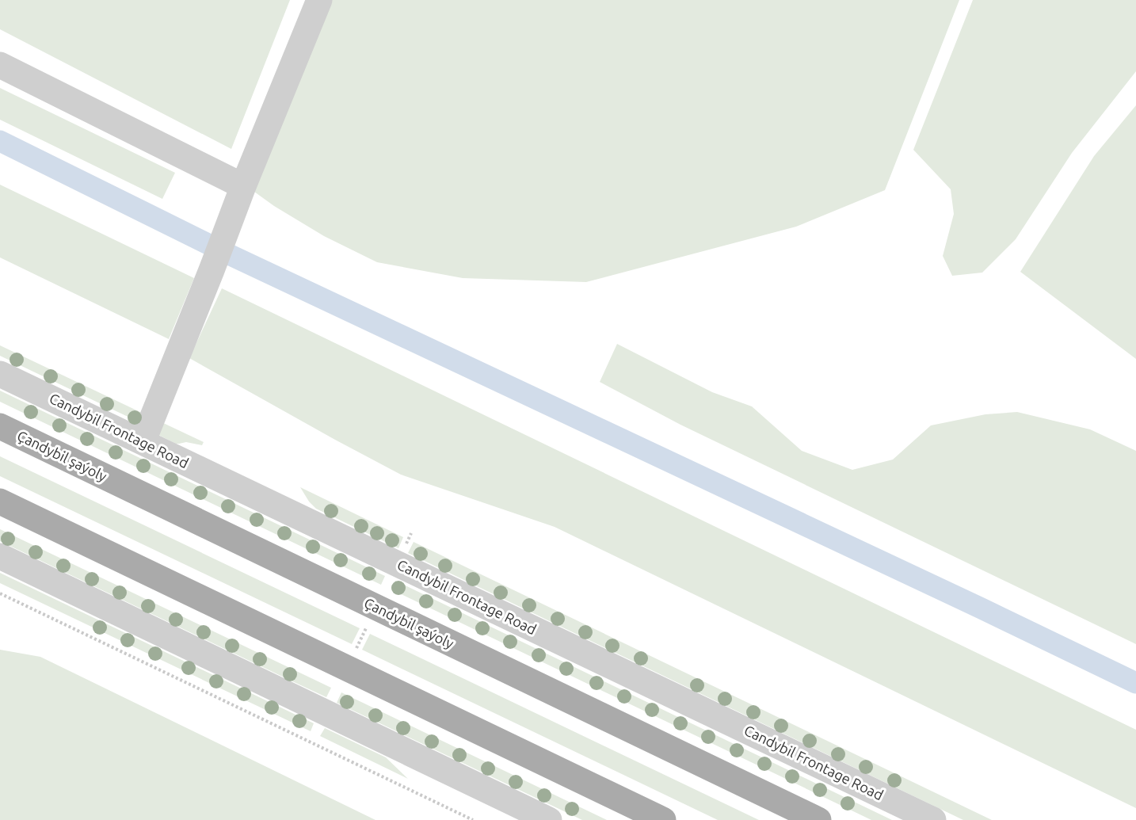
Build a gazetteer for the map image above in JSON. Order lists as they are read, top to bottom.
{
  "streets": {
    "main road": ["Çandybil şaýoly"],
    "street": ["Candybil Frontage Road"]
  }
}
